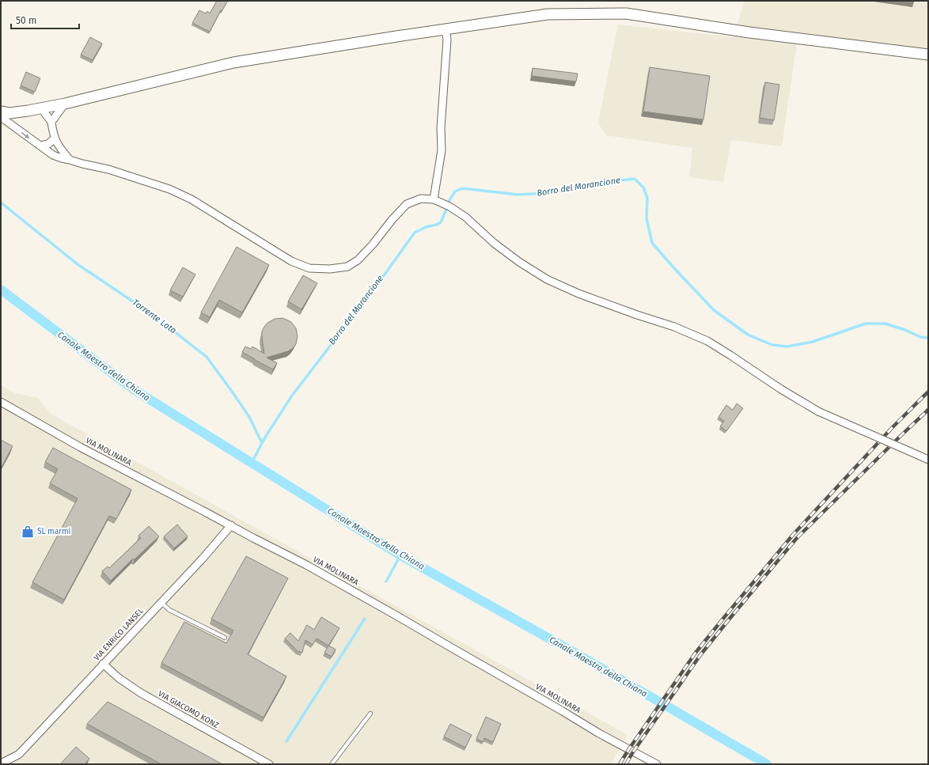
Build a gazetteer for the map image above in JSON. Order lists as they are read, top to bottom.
{
  "streets": {
    "street": ["VIA MOLINARA", "VIA ENRICO LANSEL", "VIA GIACOMO KONZ"]
  },
  "crossings": [
    ["VIA MOLINARA", "VIA ENRICO LANSEL"],
    ["VIA ENRICO LANSEL", "VIA GIACOMO KONZ"]
  ],
  "water": ["Borro del Marancione", "Torrente Lota", "Canale Maestro della Chiana"],
  "places": {
    "shop": ["SL marmi"]
  },
  "scale_bar": "50 m"
}
